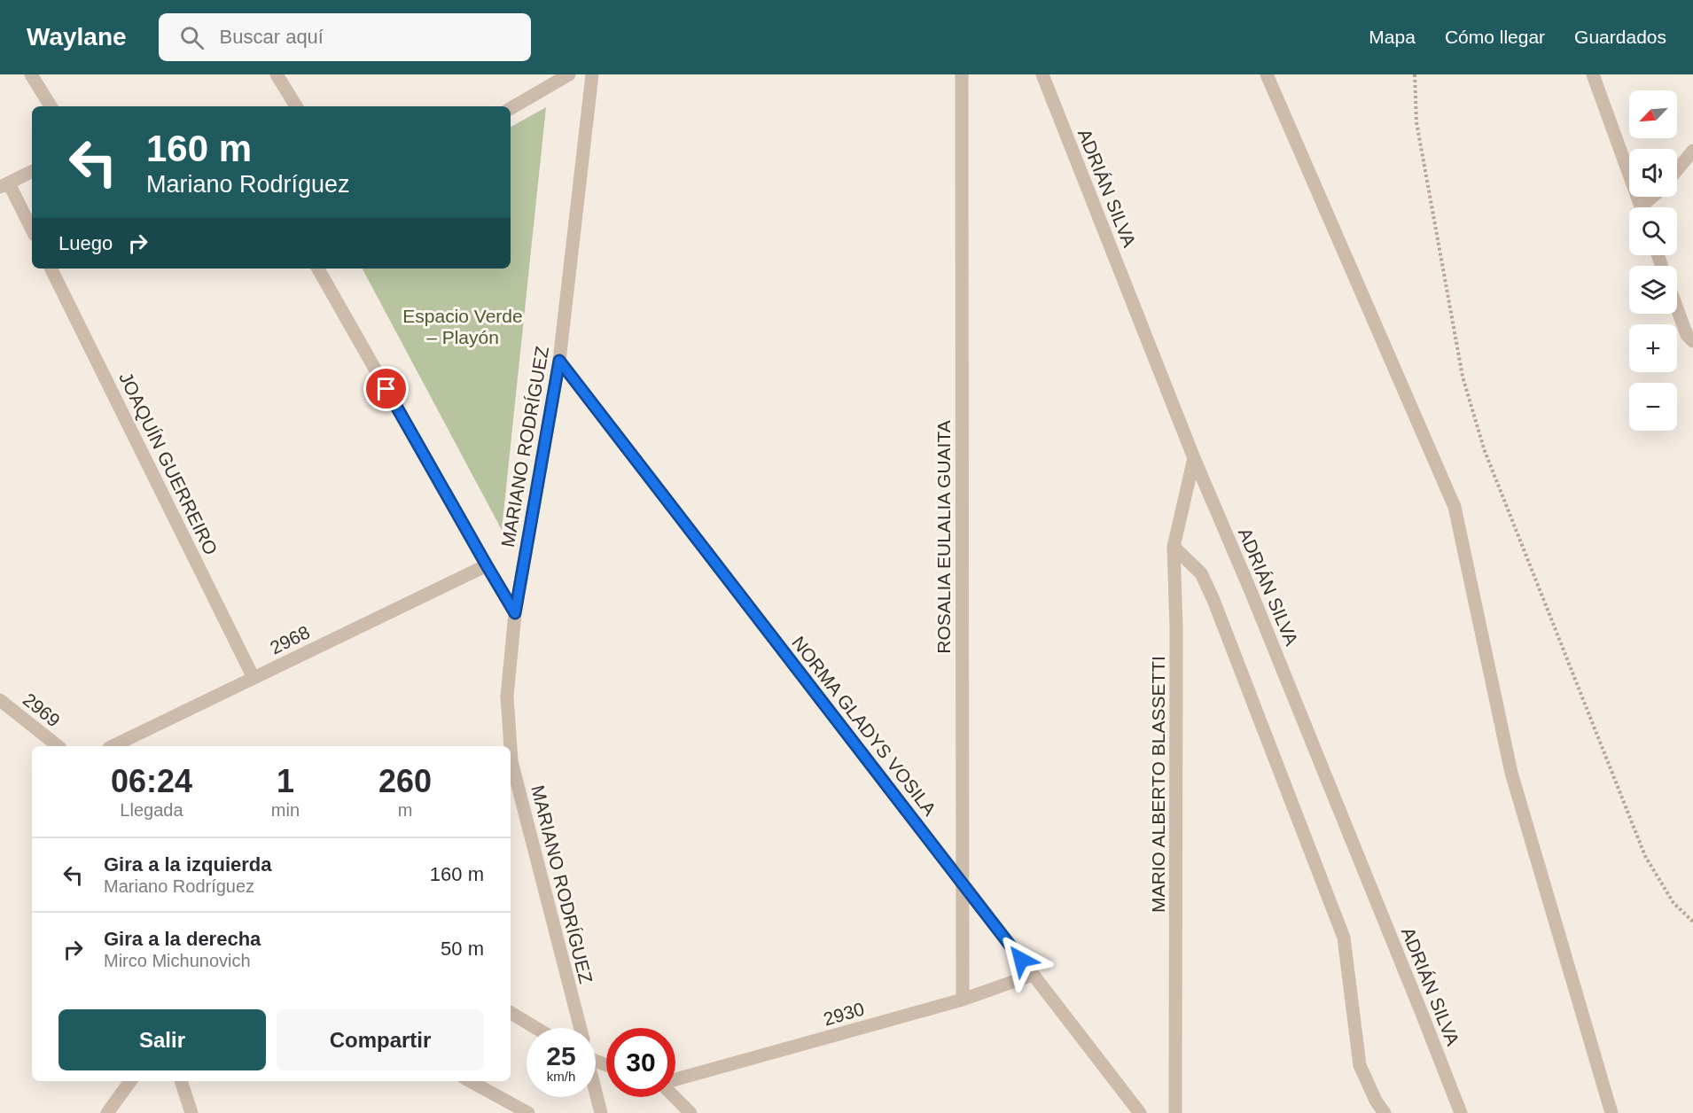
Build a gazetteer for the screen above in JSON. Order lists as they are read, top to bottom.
{
  "streets": {
    "street": [
      "ADRIÁN SILVA",
      "MARIANO RODRÍGUEZ",
      "JOAQUÍN GUERREIRO",
      "ROSALIA EULALIA GUAITA",
      "2968",
      "2969",
      "NORMA GLADYS VOSILA",
      "MARIO ALBERTO BLASSETTI",
      "2930"
    ]
  },
  "crossings": [
    ["ADRIÁN SILVA", "MARIO ALBERTO BLASSETTI"],
    ["MARIANO RODRÍGUEZ", "NORMA GLADYS VOSILA"],
    ["JOAQUÍN GUERREIRO", "2968"],
    ["ROSALIA EULALIA GUAITA", "NORMA GLADYS VOSILA"],
    ["ROSALIA EULALIA GUAITA", "2930"],
    ["NORMA GLADYS VOSILA", "2930"]
  ],
  "parks": ["Espacio Verde – Playón"],
  "north": "bottom left",
  "page": {
    "header": "Waylane",
    "search": "Buscar aquí",
    "nav": ["Mapa", "Cómo llegar", "Guardados"],
    "map_buttons": ["+", "−"],
    "turn": ["160 m", "Mariano Rodríguez"],
    "then": "Luego",
    "eta": [
      "06:24",
      "Llegada",
      "1",
      "min",
      "260",
      "m"
    ],
    "list": [
      {
        "name": "Gira a la izquierda",
        "note": "Mariano Rodríguez",
        "value": "160 m"
      },
      {
        "name": "Gira a la derecha",
        "note": "Mirco Michunovich",
        "value": "50 m"
      }
    ],
    "buttons": ["Salir", "Compartir"],
    "speed": "25 km/h",
    "limit": "30"
  }
}
